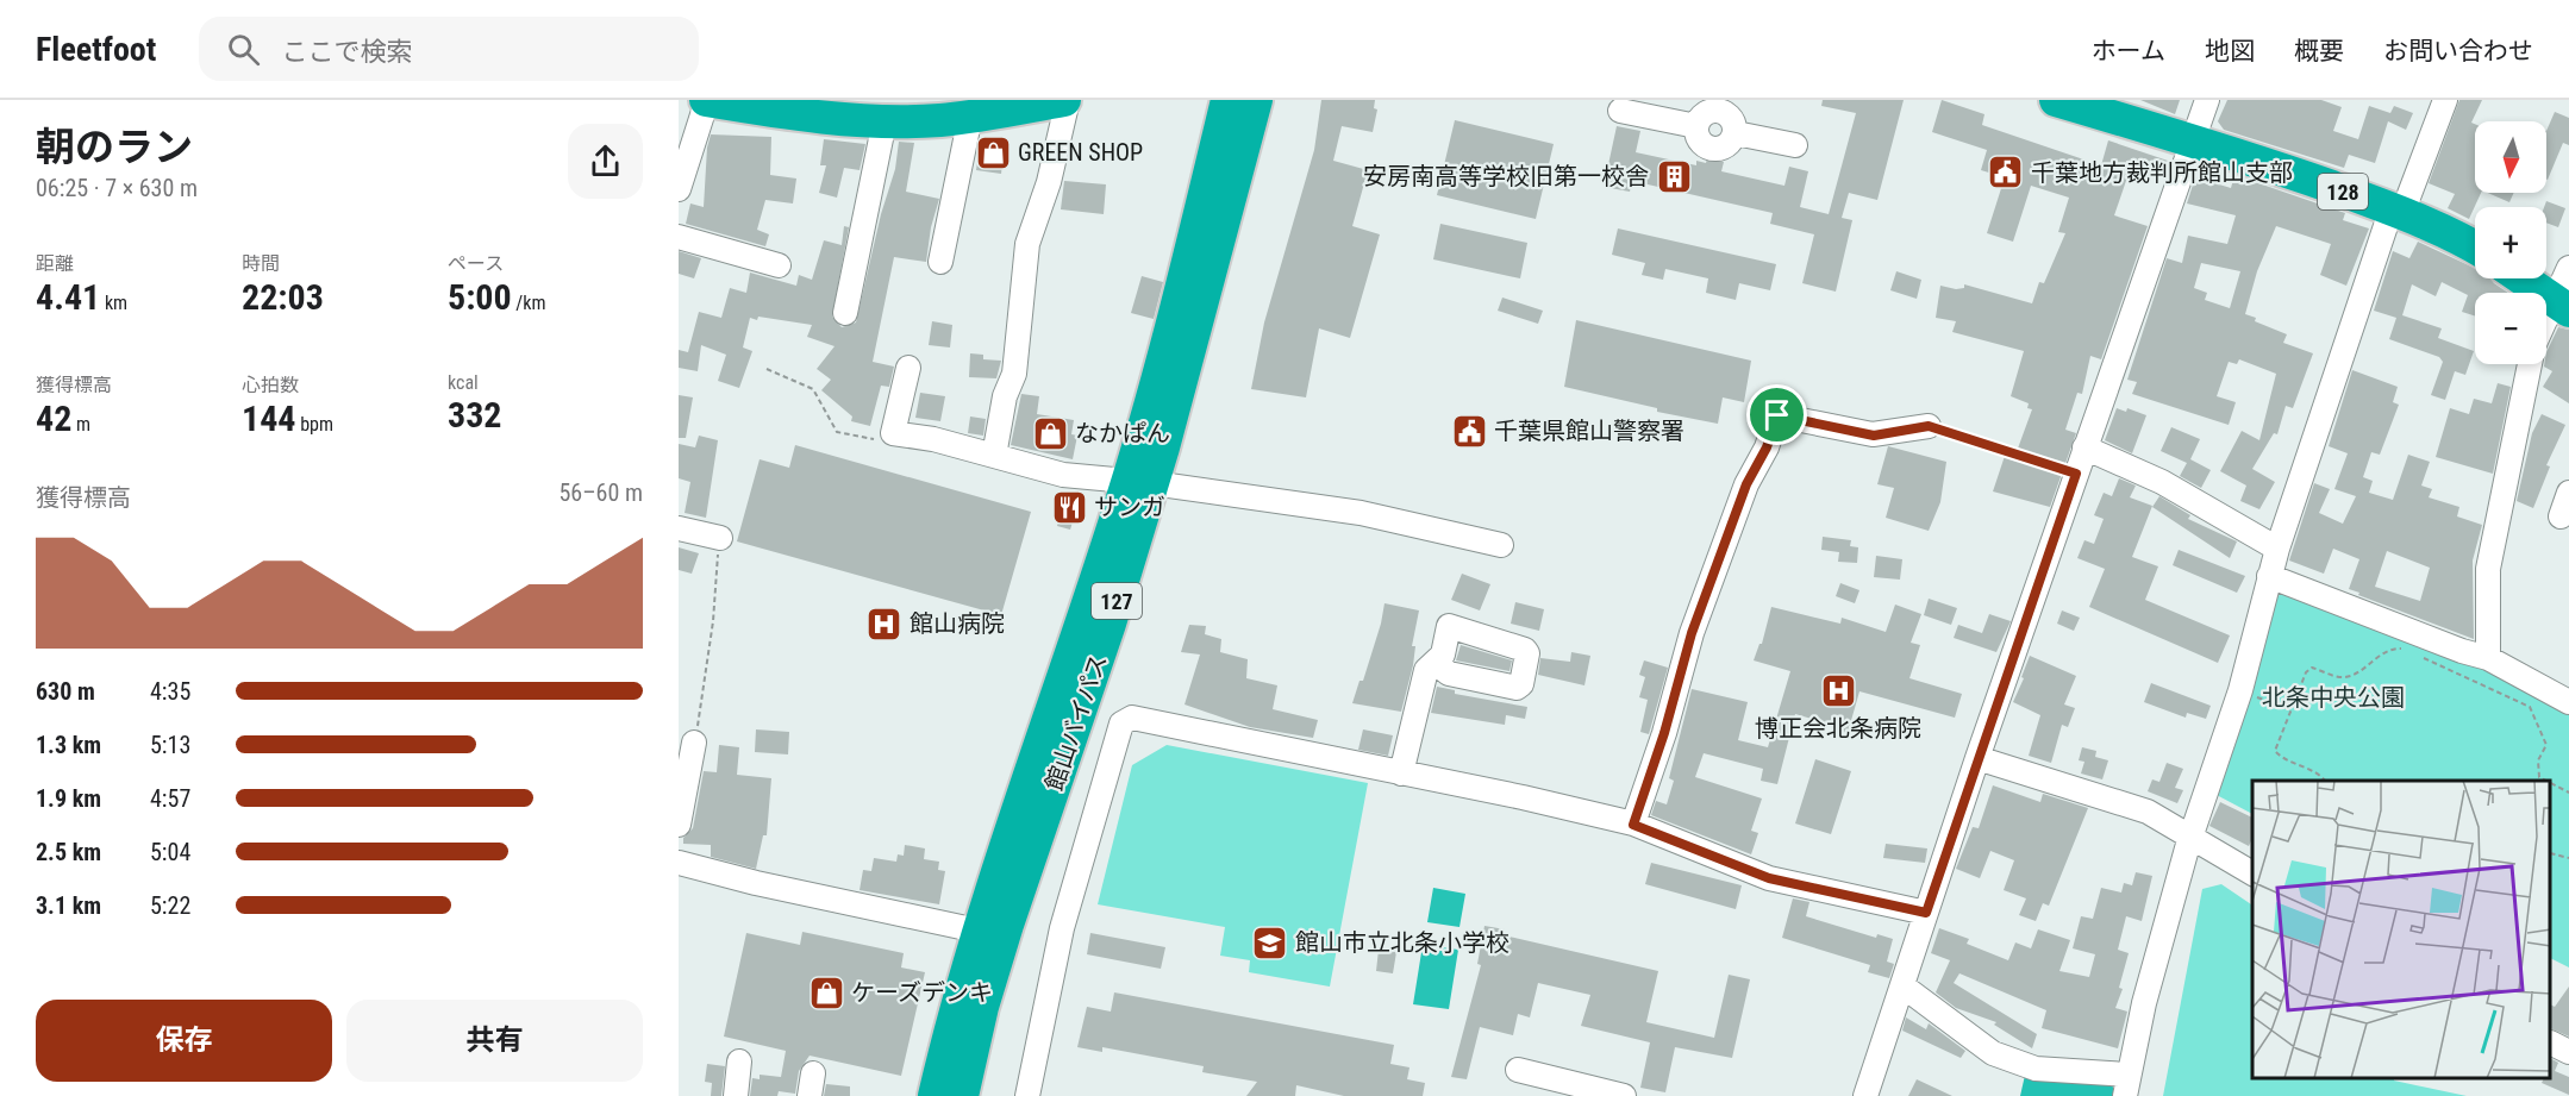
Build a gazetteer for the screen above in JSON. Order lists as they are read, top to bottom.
{
  "streets": {
    "highway": ["128", "127", "館山バイパス"]
  },
  "parks": ["北条中央公園"],
  "places": {
    "shop": ["GREEN SHOP", "なかぱん", "ケーズデンキ"],
    "public building": ["千葉地方裁判所館山支部", "千葉県館山警察署"],
    "building": ["安房南高等学校旧第一校舎"],
    "restaurant": ["サンガ"],
    "hospital": ["館山病院", "博正会北条病院"],
    "school or university": ["館山市立北条小学校"]
  },
  "north": "bottom",
  "page": {
    "header": "Fleetfoot",
    "search": "ここで検索",
    "nav": [
      "ホーム",
      "地図",
      "概要",
      "お問い合わせ"
    ],
    "heading": ["朝のラン", "06:25 · 7 × 630 m"],
    "map_buttons": ["+", "−"],
    "stats": [
      ["距離", "4.41 km"],
      ["時間", "22:03"],
      ["ペース", "5:00 /km"],
      ["獲得標高", "42 m"],
      ["心拍数", "144 bpm"],
      ["kcal", "332"]
    ],
    "chart": ["獲得標高", "56–60 m"],
    "list": [
      {
        "name": "630 m",
        "note": "4:35"
      },
      {
        "name": "1.3 km",
        "note": "5:13"
      },
      {
        "name": "1.9 km",
        "note": "4:57"
      },
      {
        "name": "2.5 km",
        "note": "5:04"
      },
      {
        "name": "3.1 km",
        "note": "5:22"
      }
    ],
    "buttons": ["保存", "共有"]
  }
}
